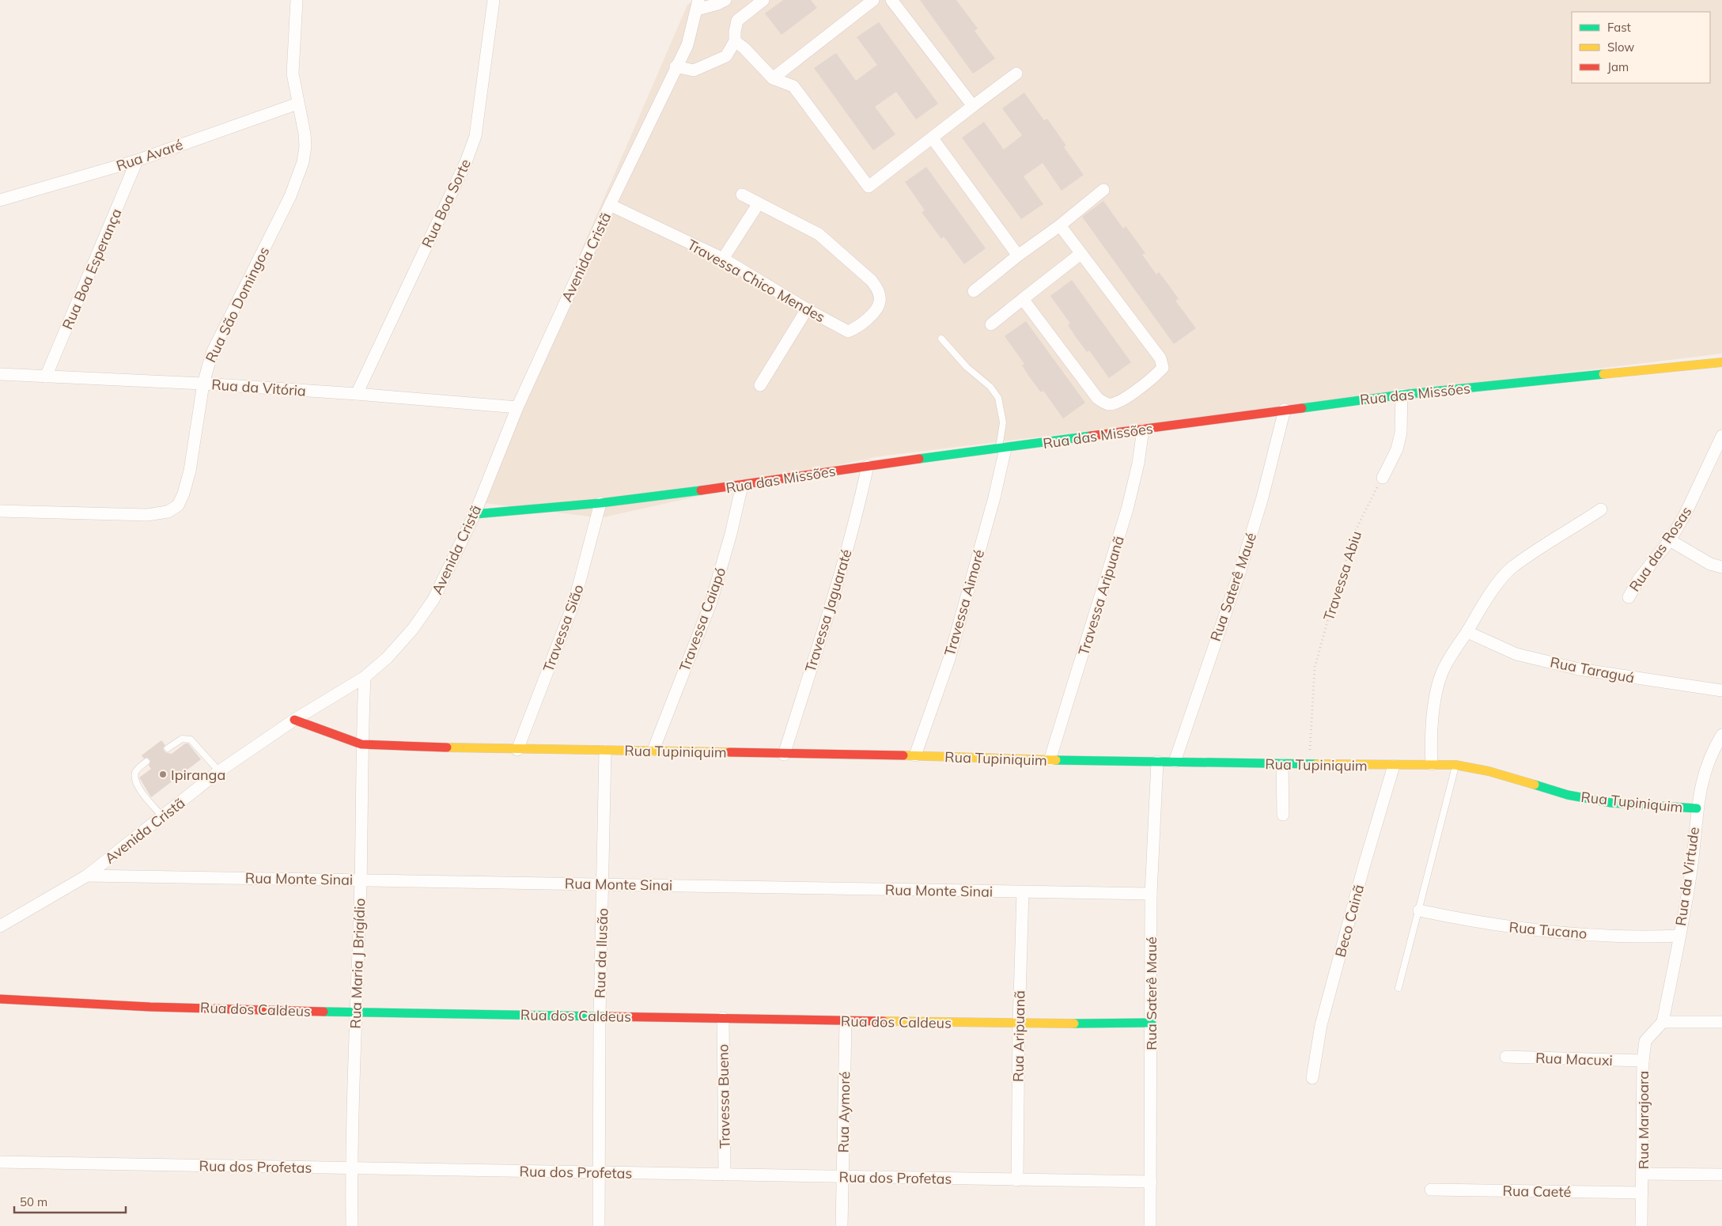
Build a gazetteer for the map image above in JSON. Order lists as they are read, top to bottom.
{
  "streets": {
    "street": [
      "Rua Avaré",
      "Rua Boa Sorte",
      "Avenida Cristã",
      "Rua Boa Esperança",
      "Travessa Chico Mendes",
      "Rua São Domingos",
      "Rua da Vitória",
      "Rua das Missões",
      "Rua das Rosas",
      "Rua Saterê Maué",
      "Travessa Aripuanã",
      "Travessa Aimoré",
      "Travessa Jaguaraté",
      "Travessa Caiapó",
      "Travessa Sião",
      "Rua Taraguá",
      "Rua Tupiniquim",
      "Rua da Virtude",
      "Rua Monte Sinai",
      "Beco Cainã",
      "Rua Tucano",
      "Rua da Ilusão",
      "Rua Maria J Brigídio",
      "Rua dos Caldeus",
      "Rua Aripuanã",
      "Rua Macuxi",
      "Travessa Bueno",
      "Rua Aymoré",
      "Rua Marajoara",
      "Rua dos Profetas",
      "Rua Caeté"
    ],
    "path": ["Travessa Abiu"]
  },
  "crossings": [
    ["Rua Avaré", "Rua Boa Esperança"],
    ["Rua Avaré", "Rua São Domingos"],
    ["Rua Boa Sorte", "Rua da Vitória"],
    ["Avenida Cristã", "Travessa Chico Mendes"],
    ["Avenida Cristã", "Rua da Vitória"],
    ["Avenida Cristã", "Rua das Missões"],
    ["Avenida Cristã", "Rua Tupiniquim"],
    ["Avenida Cristã", "Rua Monte Sinai"],
    ["Avenida Cristã", "Rua Maria J Brigídio"],
    ["Rua Boa Esperança", "Rua da Vitória"],
    ["Rua São Domingos", "Rua da Vitória"],
    ["Rua das Missões", "Rua Saterê Maué"],
    ["Rua das Missões", "Travessa Aripuanã"],
    ["Rua das Missões", "Travessa Aimoré"],
    ["Rua das Missões", "Travessa Jaguaraté"],
    ["Rua das Missões", "Travessa Caiapó"],
    ["Rua das Missões", "Travessa Sião"],
    ["Travessa Abiu", "Rua Tupiniquim"],
    ["Rua Saterê Maué", "Rua Tupiniquim"],
    ["Rua Saterê Maué", "Rua Monte Sinai"],
    ["Rua Saterê Maué", "Rua dos Caldeus"],
    ["Rua Saterê Maué", "Rua dos Profetas"],
    ["Travessa Aripuanã", "Rua Tupiniquim"],
    ["Travessa Aimoré", "Rua Tupiniquim"],
    ["Travessa Jaguaraté", "Rua Tupiniquim"],
    ["Travessa Caiapó", "Rua Tupiniquim"],
    ["Travessa Sião", "Rua Tupiniquim"],
    ["Rua Tupiniquim", "Rua da Virtude"],
    ["Rua Tupiniquim", "Beco Cainã"],
    ["Rua Tupiniquim", "Rua da Ilusão"],
    ["Rua Tupiniquim", "Rua Maria J Brigídio"],
    ["Rua da Virtude", "Rua Tucano"],
    ["Rua da Virtude", "Rua Marajoara"],
    ["Rua Monte Sinai", "Rua da Ilusão"],
    ["Rua Monte Sinai", "Rua Maria J Brigídio"],
    ["Rua Monte Sinai", "Rua Aripuanã"],
    ["Rua da Ilusão", "Rua dos Caldeus"],
    ["Rua da Ilusão", "Rua dos Profetas"],
    ["Rua Maria J Brigídio", "Rua dos Caldeus"],
    ["Rua Maria J Brigídio", "Rua dos Profetas"],
    ["Rua dos Caldeus", "Rua Aripuanã"],
    ["Rua dos Caldeus", "Travessa Bueno"],
    ["Rua dos Caldeus", "Rua Aymoré"],
    ["Rua Aripuanã", "Rua dos Profetas"],
    ["Rua Macuxi", "Rua Marajoara"],
    ["Travessa Bueno", "Rua dos Profetas"],
    ["Rua Aymoré", "Rua dos Profetas"],
    ["Rua Marajoara", "Rua Caeté"]
  ],
  "places": ["Ipiranga"],
  "legend": ["Fast", "Slow", "Jam"],
  "scale_bar": "50 m"
}
